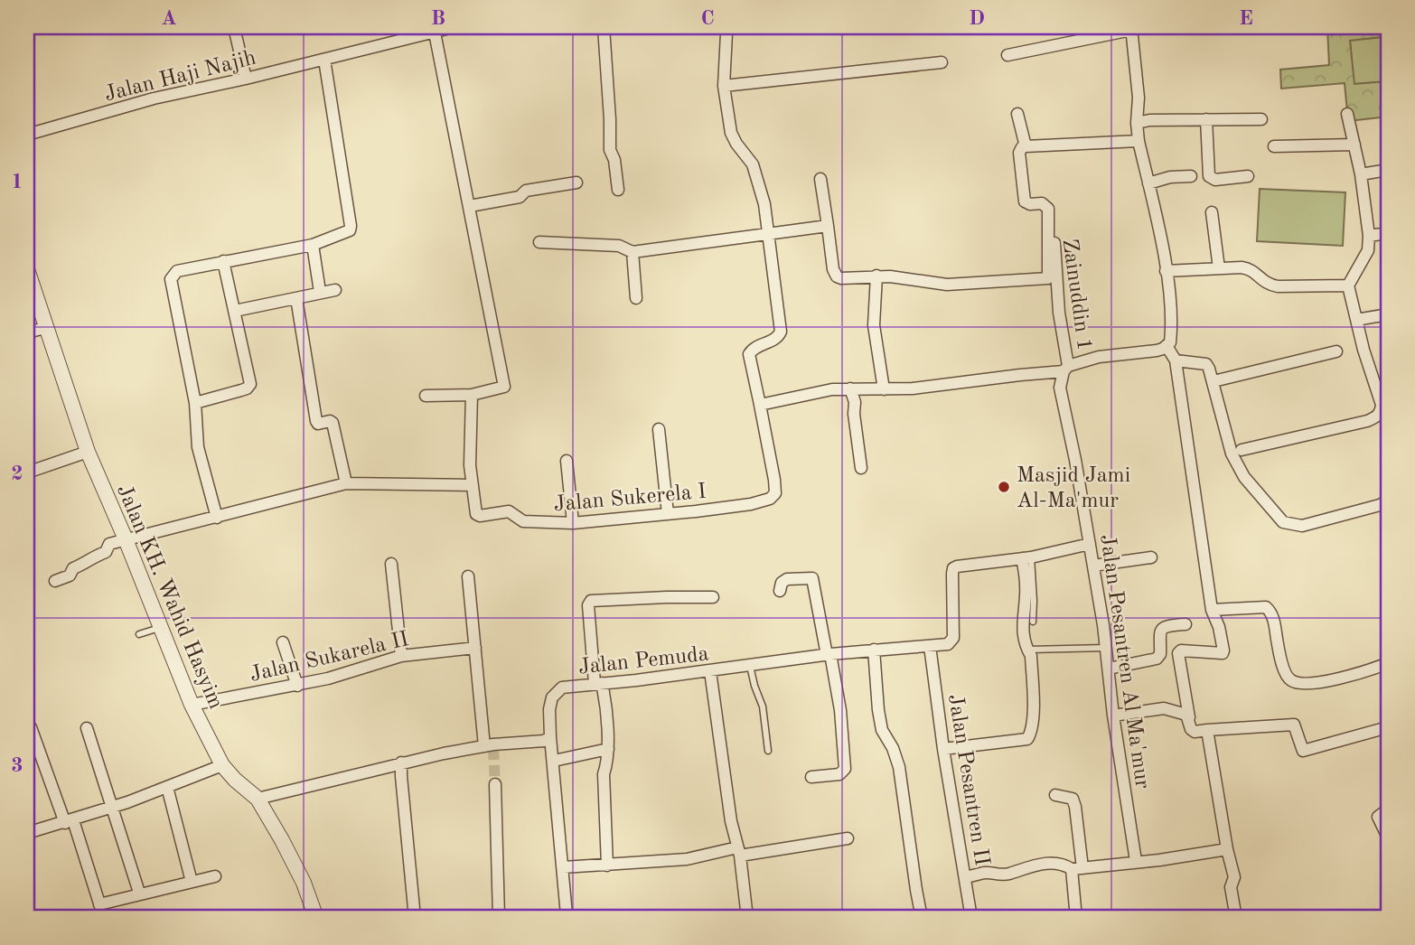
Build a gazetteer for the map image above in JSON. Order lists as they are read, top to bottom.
{
  "streets": {
    "street": [
      "Jalan Haji Najih",
      "Zainuddin 1",
      "Jalan Sukerela I",
      "Jalan KH. Wahid Hasyim",
      "Jalan Sukarela II",
      "Jalan Pemuda",
      "Jalan Pesantren Al Ma'mur",
      "Jalan Pesantren II"
    ]
  },
  "crossings": [
    ["Zainuddin 1", "Jalan Pesantren Al Ma'mur"],
    ["Jalan KH. Wahid Hasyim", "Jalan Sukarela II"],
    ["Jalan Pemuda", "Jalan Pesantren II"]
  ],
  "places": ["Masjid Jami Al-Ma'mur"],
  "grid": {
    "columns": [
      "A",
      "B",
      "C",
      "D",
      "E"
    ],
    "rows": ["1", "2", "3"]
  }
}
